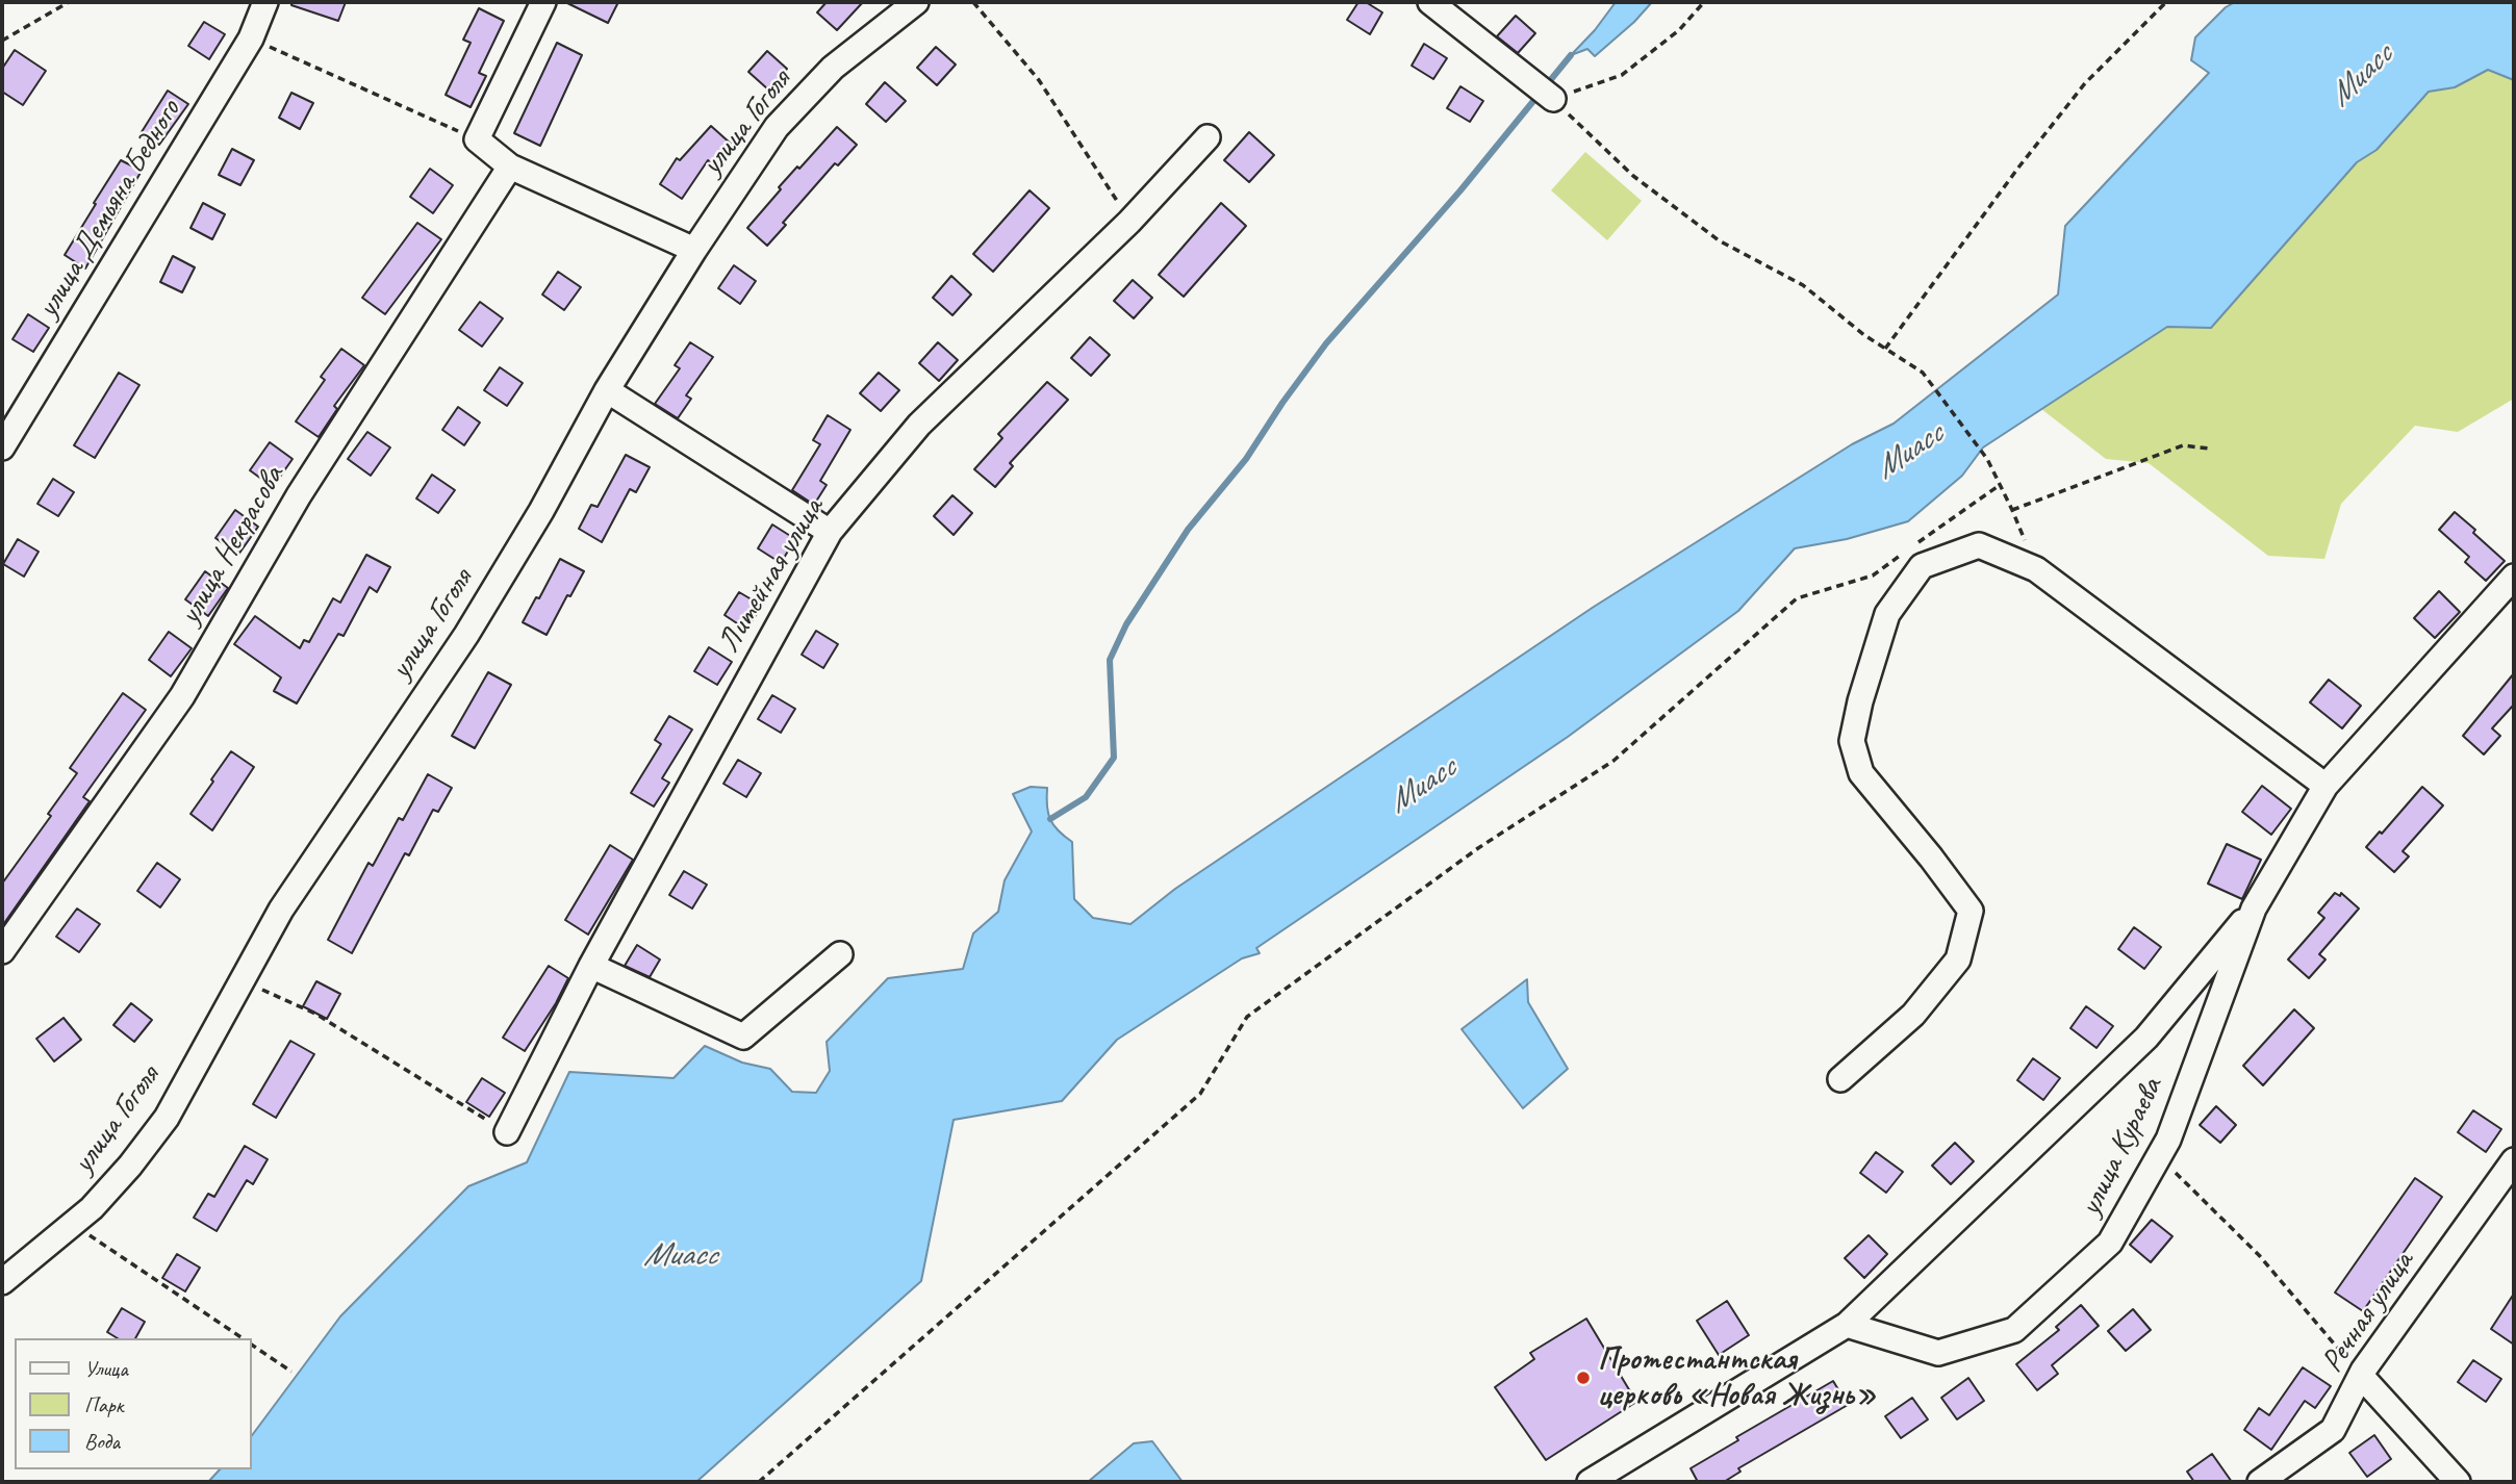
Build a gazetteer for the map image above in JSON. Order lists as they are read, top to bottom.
{
  "streets": {
    "street": [
      "улица Гоголя",
      "улица Демьяна Бедного",
      "улица Некрасова",
      "Литейная улица",
      "улица Кураева",
      "Речная улица"
    ]
  },
  "water": ["Миасс"],
  "places": ["Протестантская церковь «Новая Жизнь»"],
  "legend": ["Улица", "Парк", "Вода"]
}
